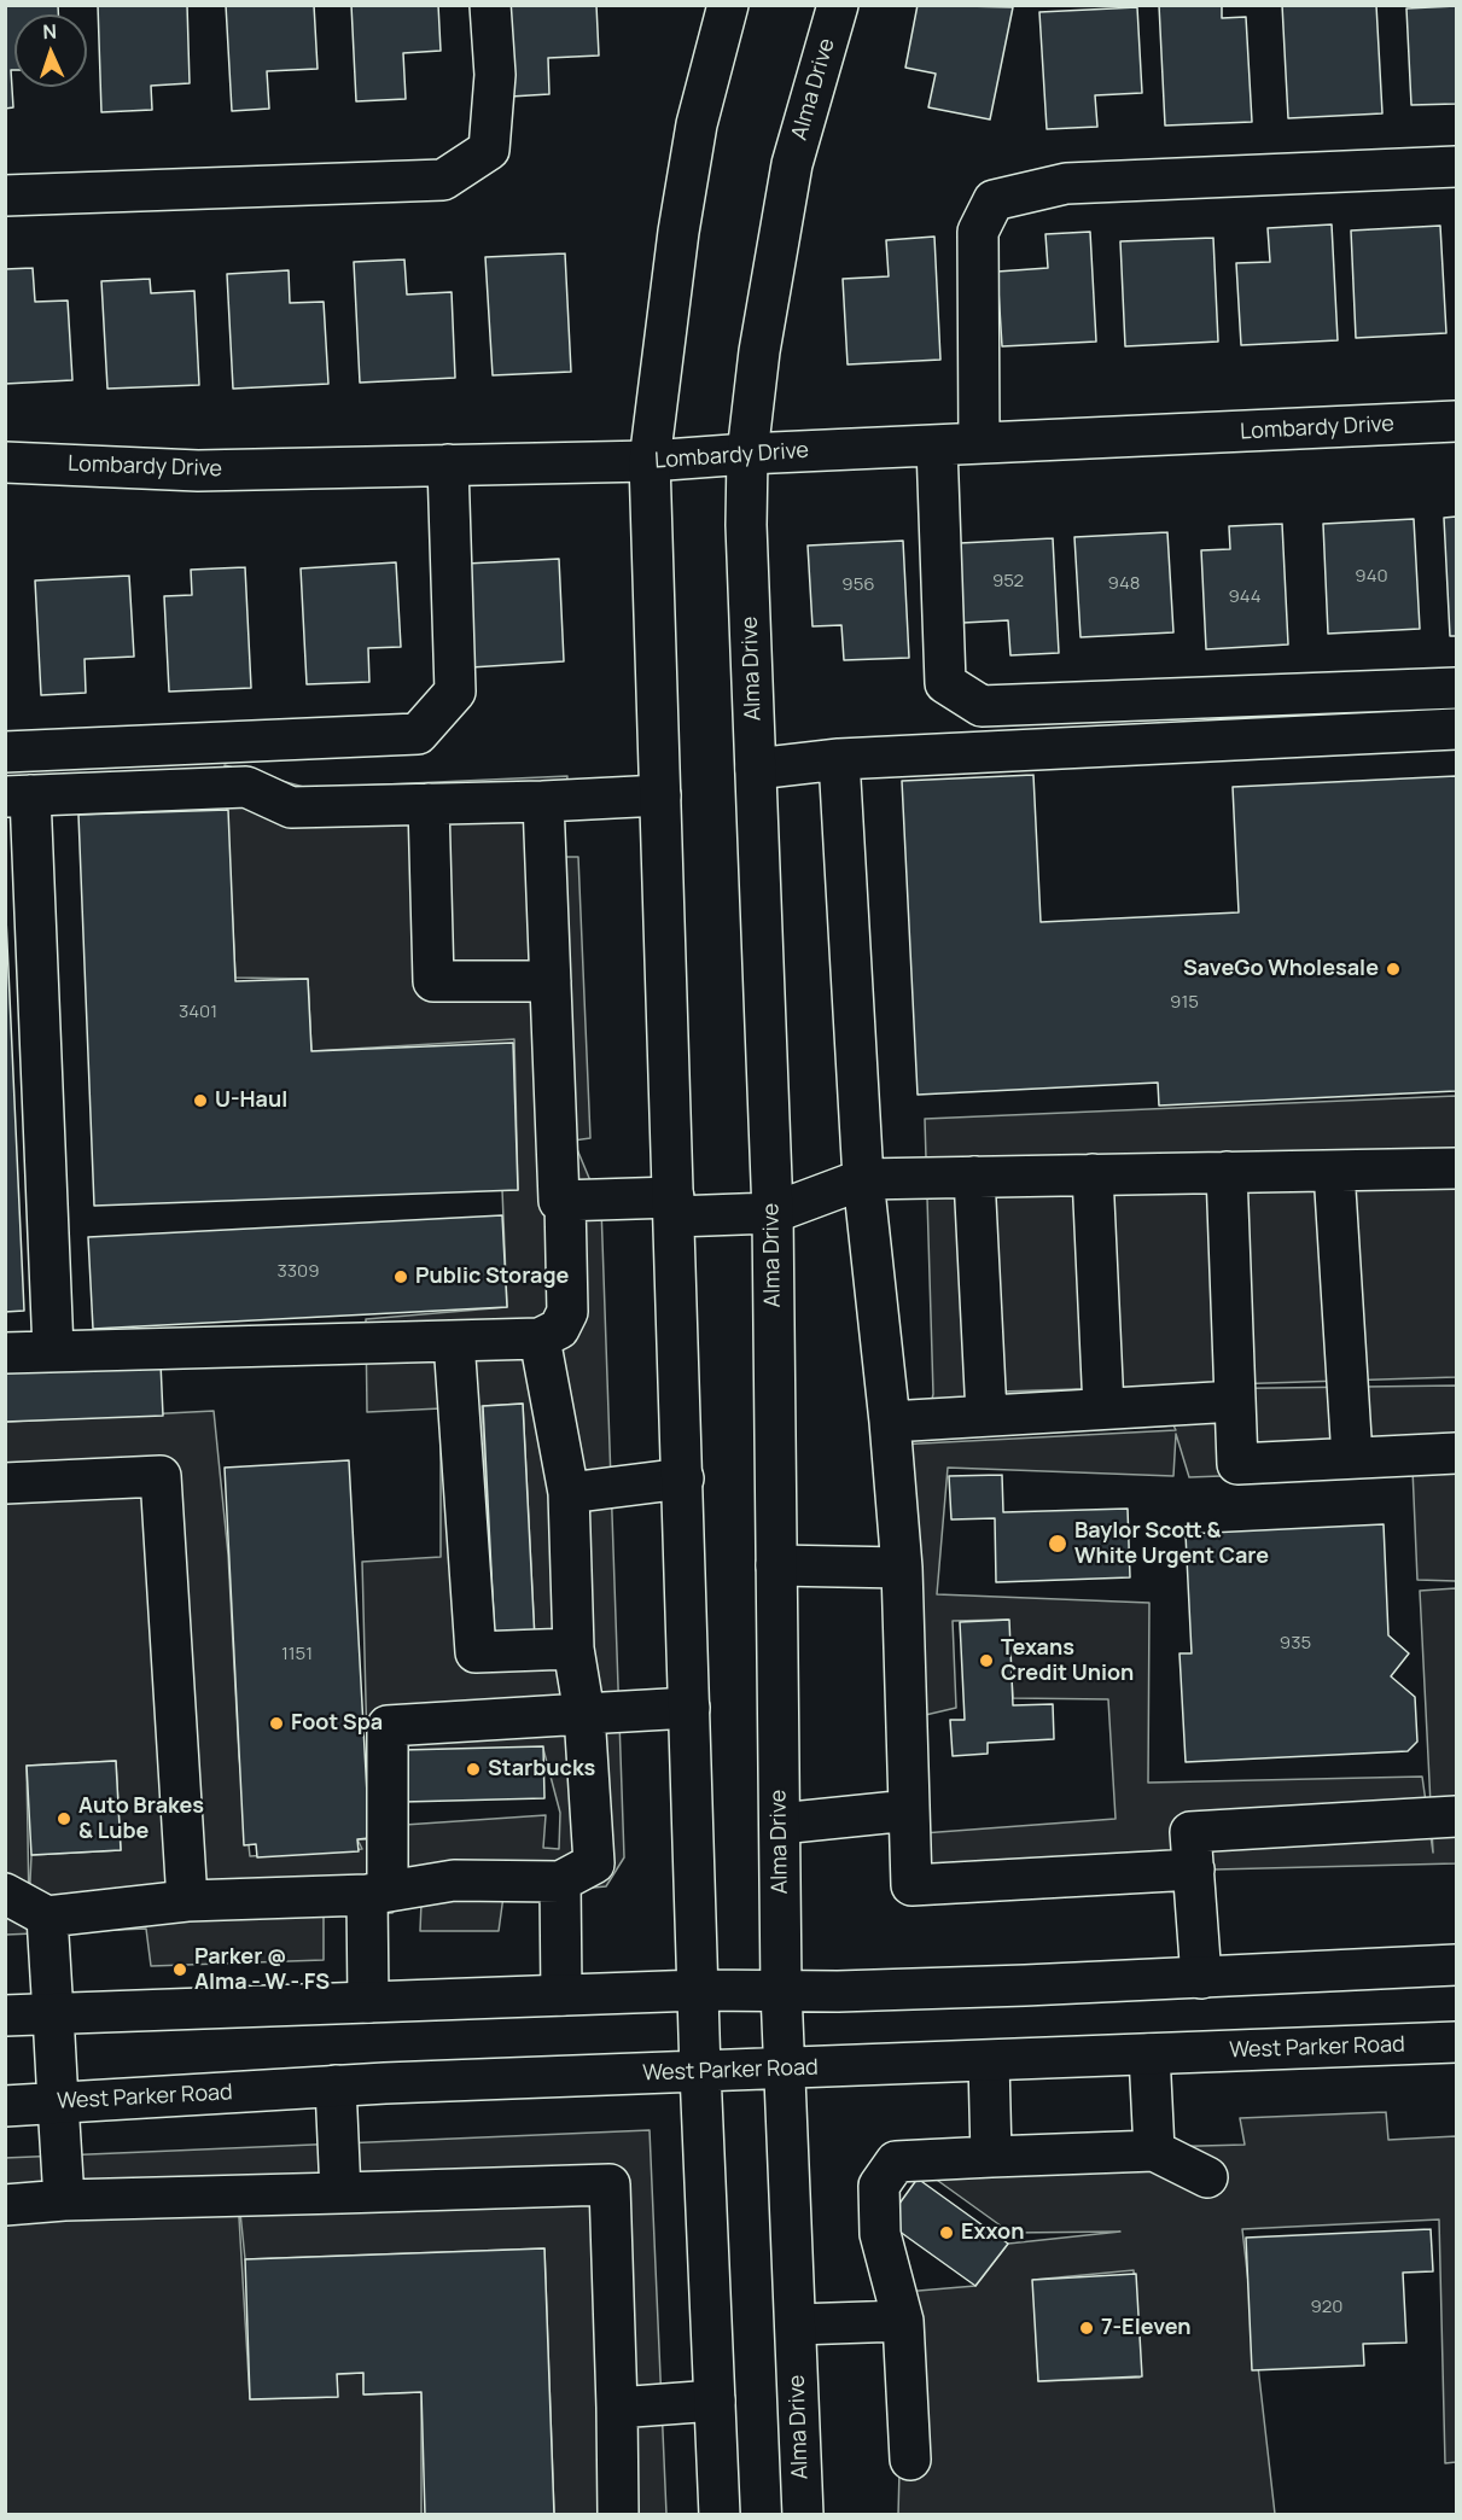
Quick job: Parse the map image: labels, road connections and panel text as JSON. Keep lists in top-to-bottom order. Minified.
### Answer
{"streets":{"main road":["Alma Drive","Lombardy Drive","West Parker Road"]},"crossings":[["Alma Drive","Lombardy Drive"],["Alma Drive","West Parker Road"]],"places":["SaveGo Wholesale","U-Haul","Public Storage","Baylor Scott & White Urgent Care","Texans Credit Union","Foot Spa","Starbucks","Auto Brakes & Lube","Parker @ Alma - W - FS","Exxon","7-Eleven"],"house_numbers":["940","952","948","956","944","915","3401","3309","935","1151","920"],"north":"top"}
